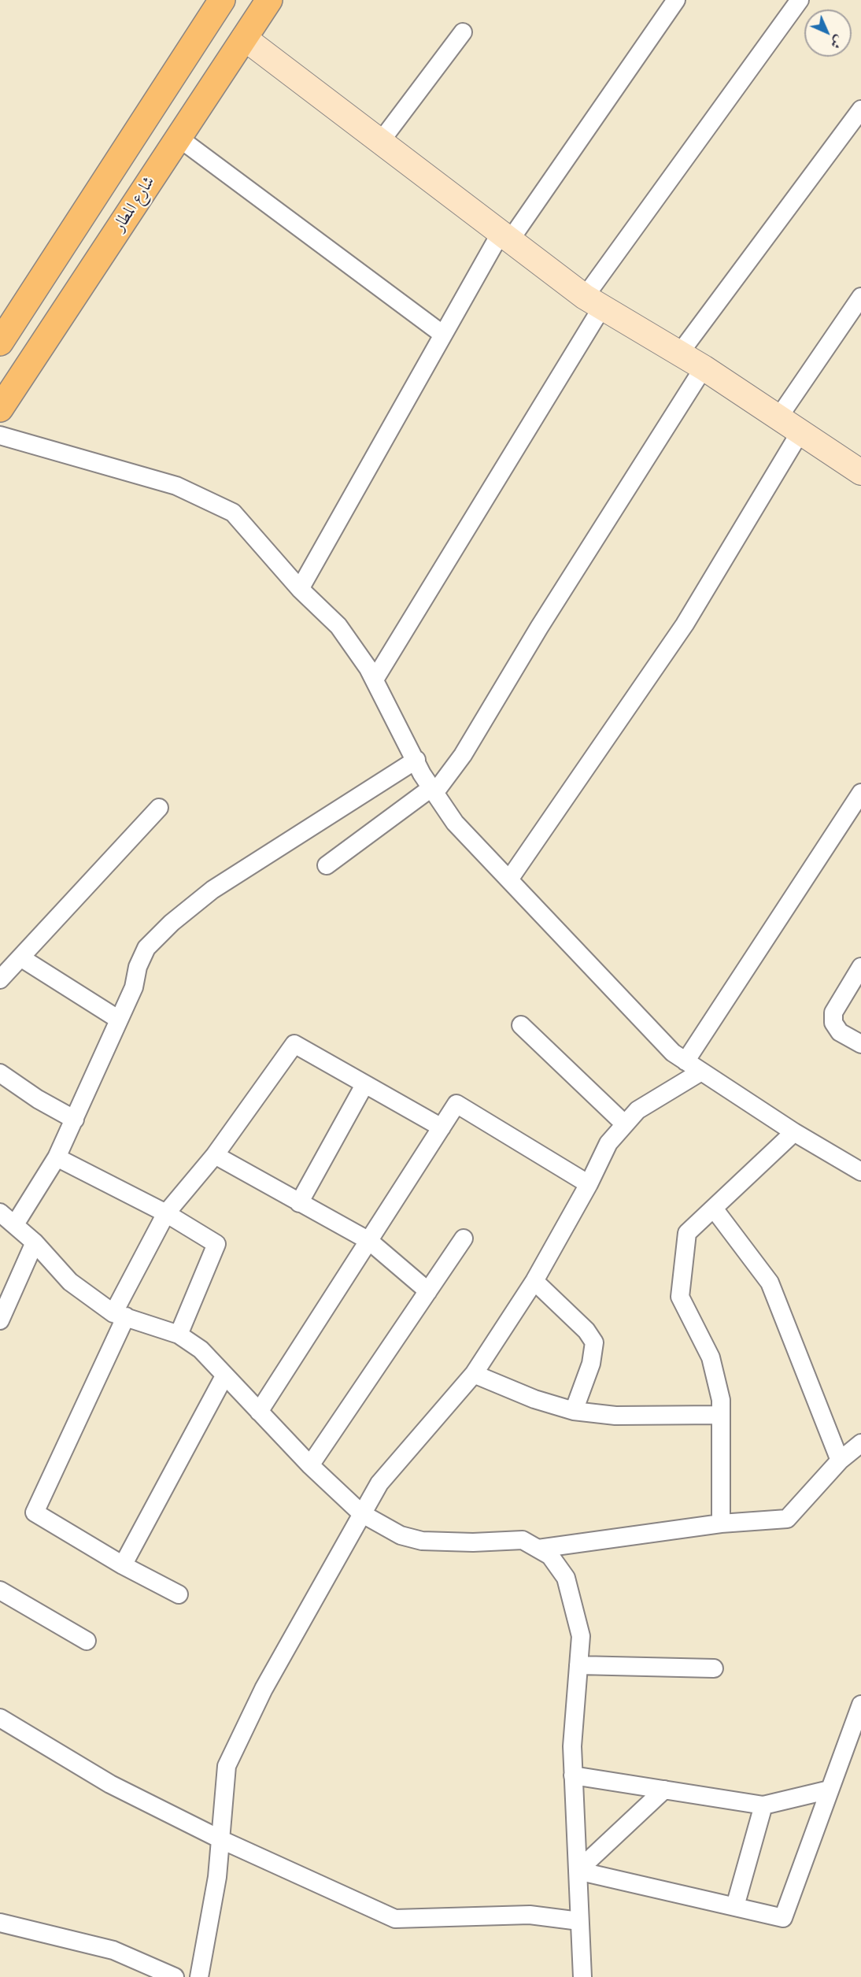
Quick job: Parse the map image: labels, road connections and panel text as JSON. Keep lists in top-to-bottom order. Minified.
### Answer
{"streets":{"main road":["شارع المطار"]},"north":"bottom right"}
